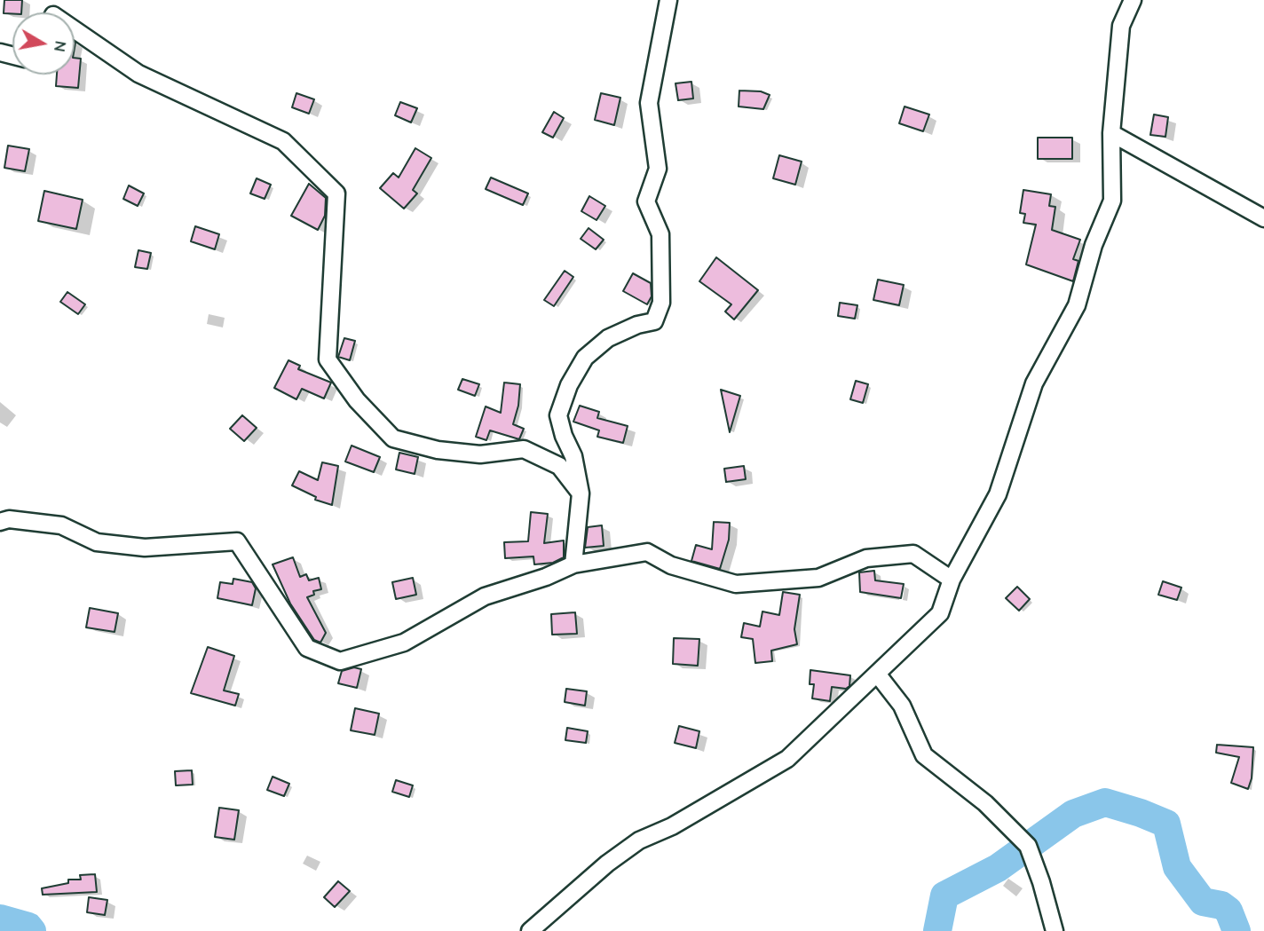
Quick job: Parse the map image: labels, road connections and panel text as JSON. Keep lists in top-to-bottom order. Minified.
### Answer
{"north":"right"}
